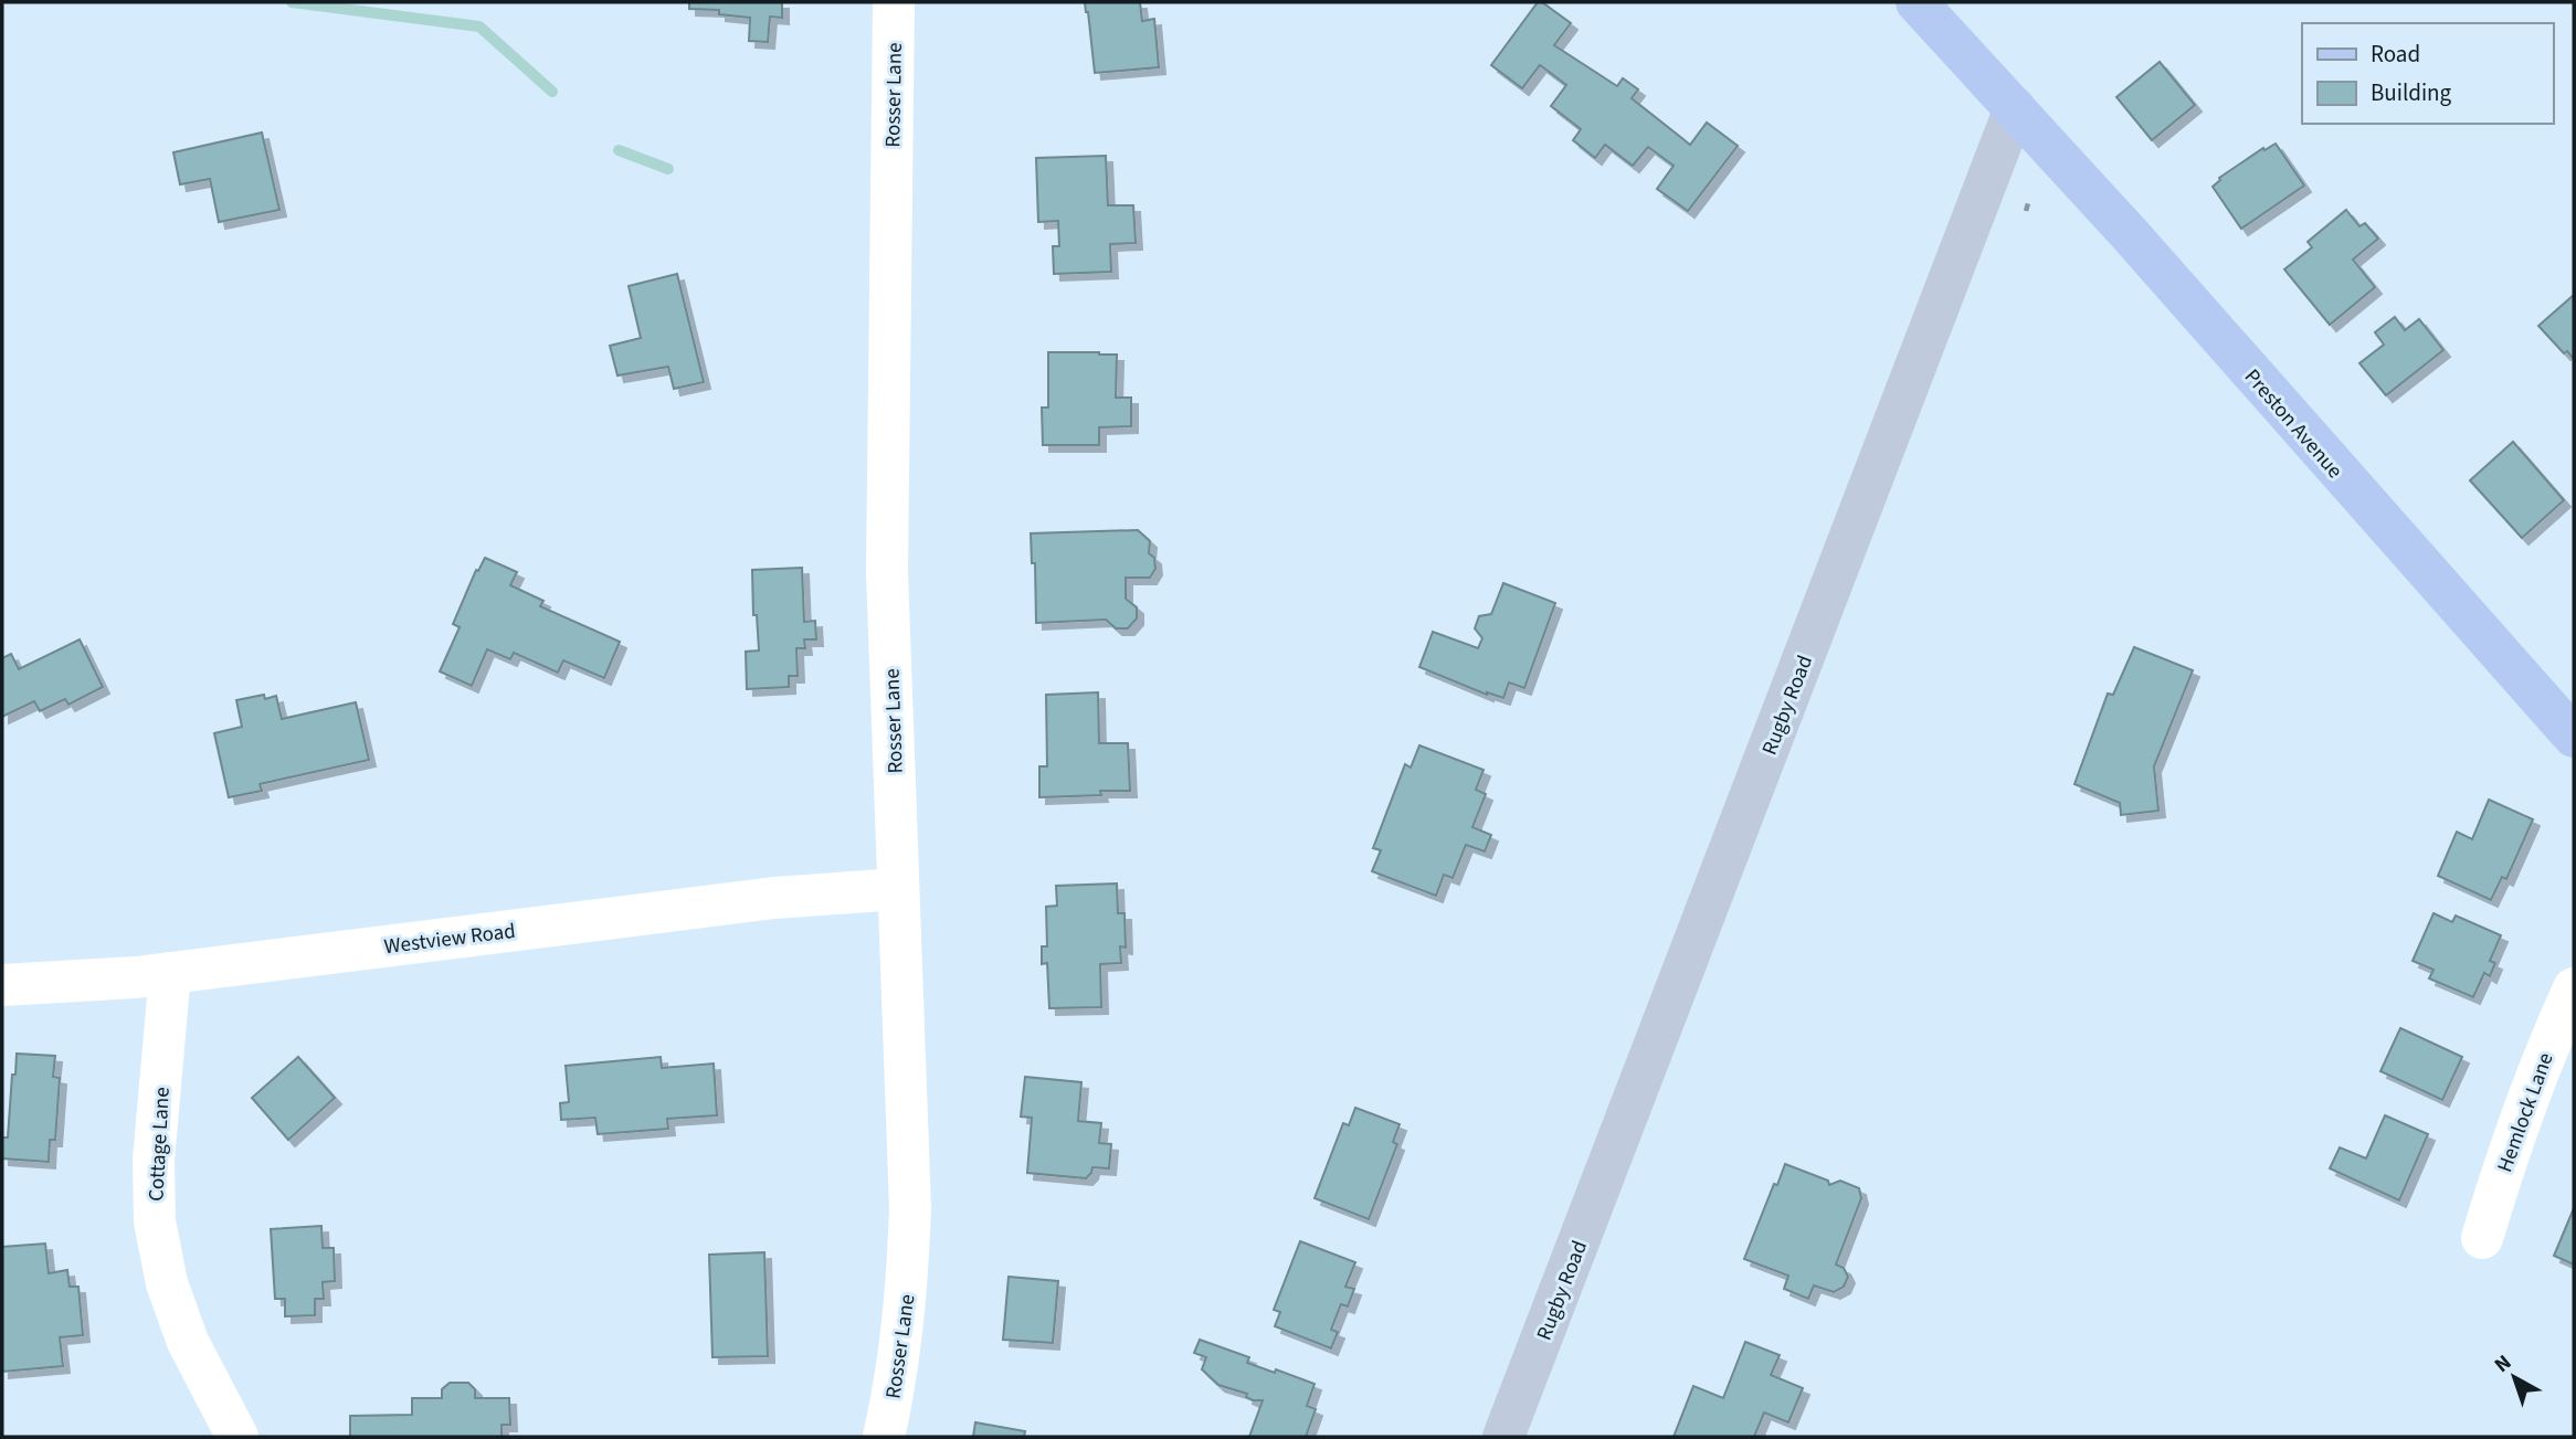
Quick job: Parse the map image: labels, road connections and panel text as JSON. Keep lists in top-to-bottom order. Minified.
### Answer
{"streets":{"main road":["Preston Avenue"],"street":["Rosser Lane","Rugby Road","Westview Road","Hemlock Lane","Cottage Lane"]},"crossings":[["Rosser Lane","Westview Road"],["Preston Avenue","Rugby Road"],["Westview Road","Cottage Lane"]],"legend":["Road","Building"],"north":"top left"}
